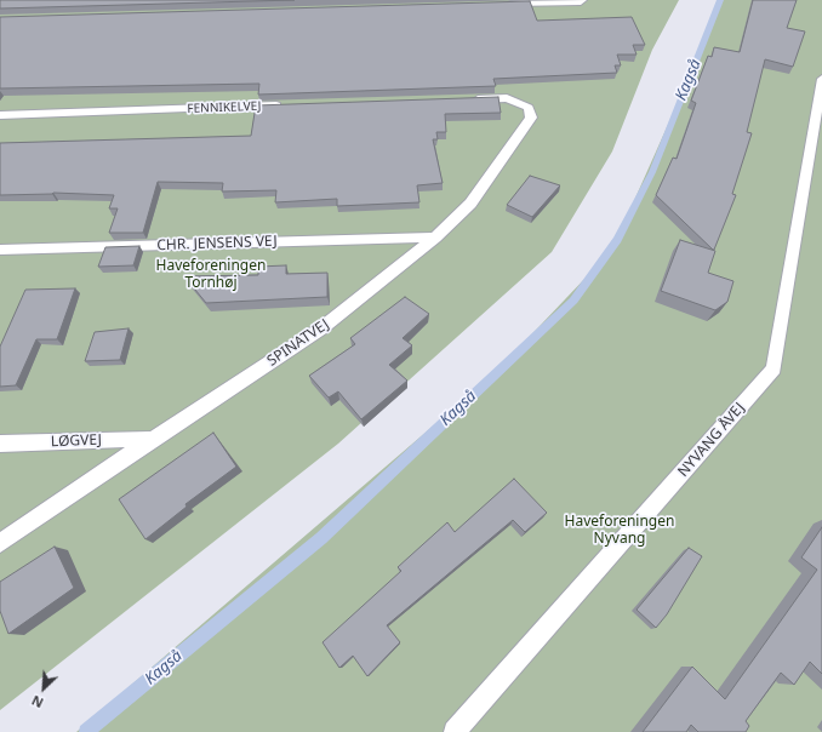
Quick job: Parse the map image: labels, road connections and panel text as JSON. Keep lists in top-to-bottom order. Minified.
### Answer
{"streets":{"lane":["FENNIKELVEJ","CHR. JENSENS VEJ","SPINATVEJ","NYVANG ÅVEJ","LØGVEJ"]},"crossings":[["CHR. JENSENS VEJ","SPINATVEJ"],["SPINATVEJ","LØGVEJ"]],"water":["Kagså"],"parks":["Haveforeningen Tornhøj","Haveforeningen Nyvang"],"north":"bottom left"}
